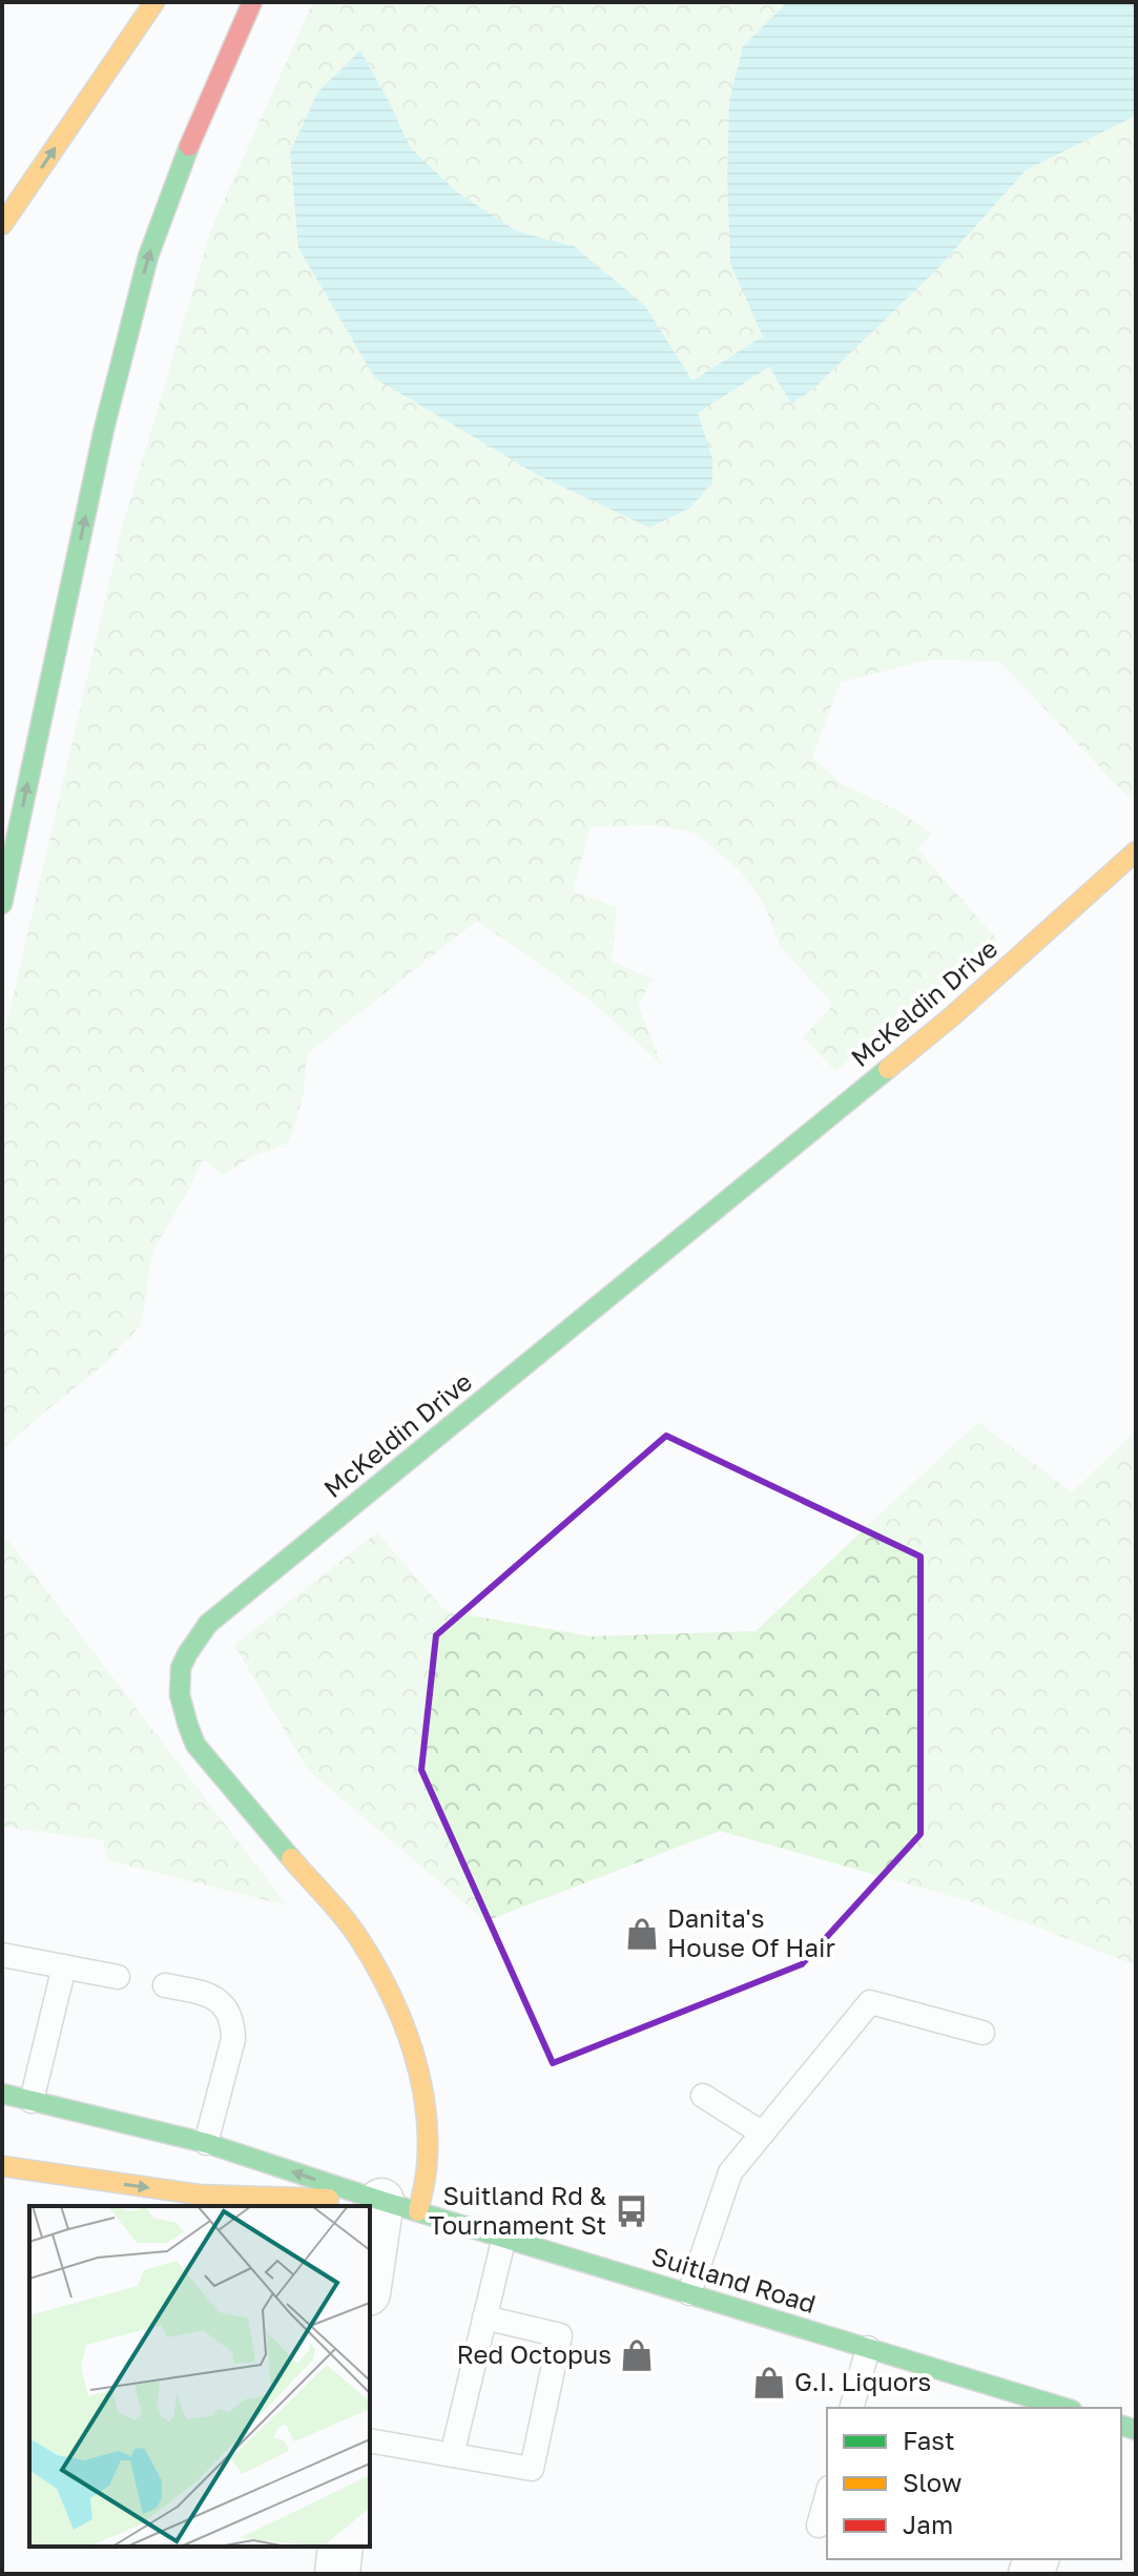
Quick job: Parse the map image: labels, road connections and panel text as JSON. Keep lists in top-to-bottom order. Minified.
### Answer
{"streets":{"main road":["McKeldin Drive","Suitland Road"]},"crossings":[["McKeldin Drive","Suitland Road"]],"places":{"shop":["Danita's House Of Hair","Red Octopus","G.I. Liquors"],"bus stop":["Suitland Rd & Tournament St"]},"legend":["Fast","Slow","Jam"]}
